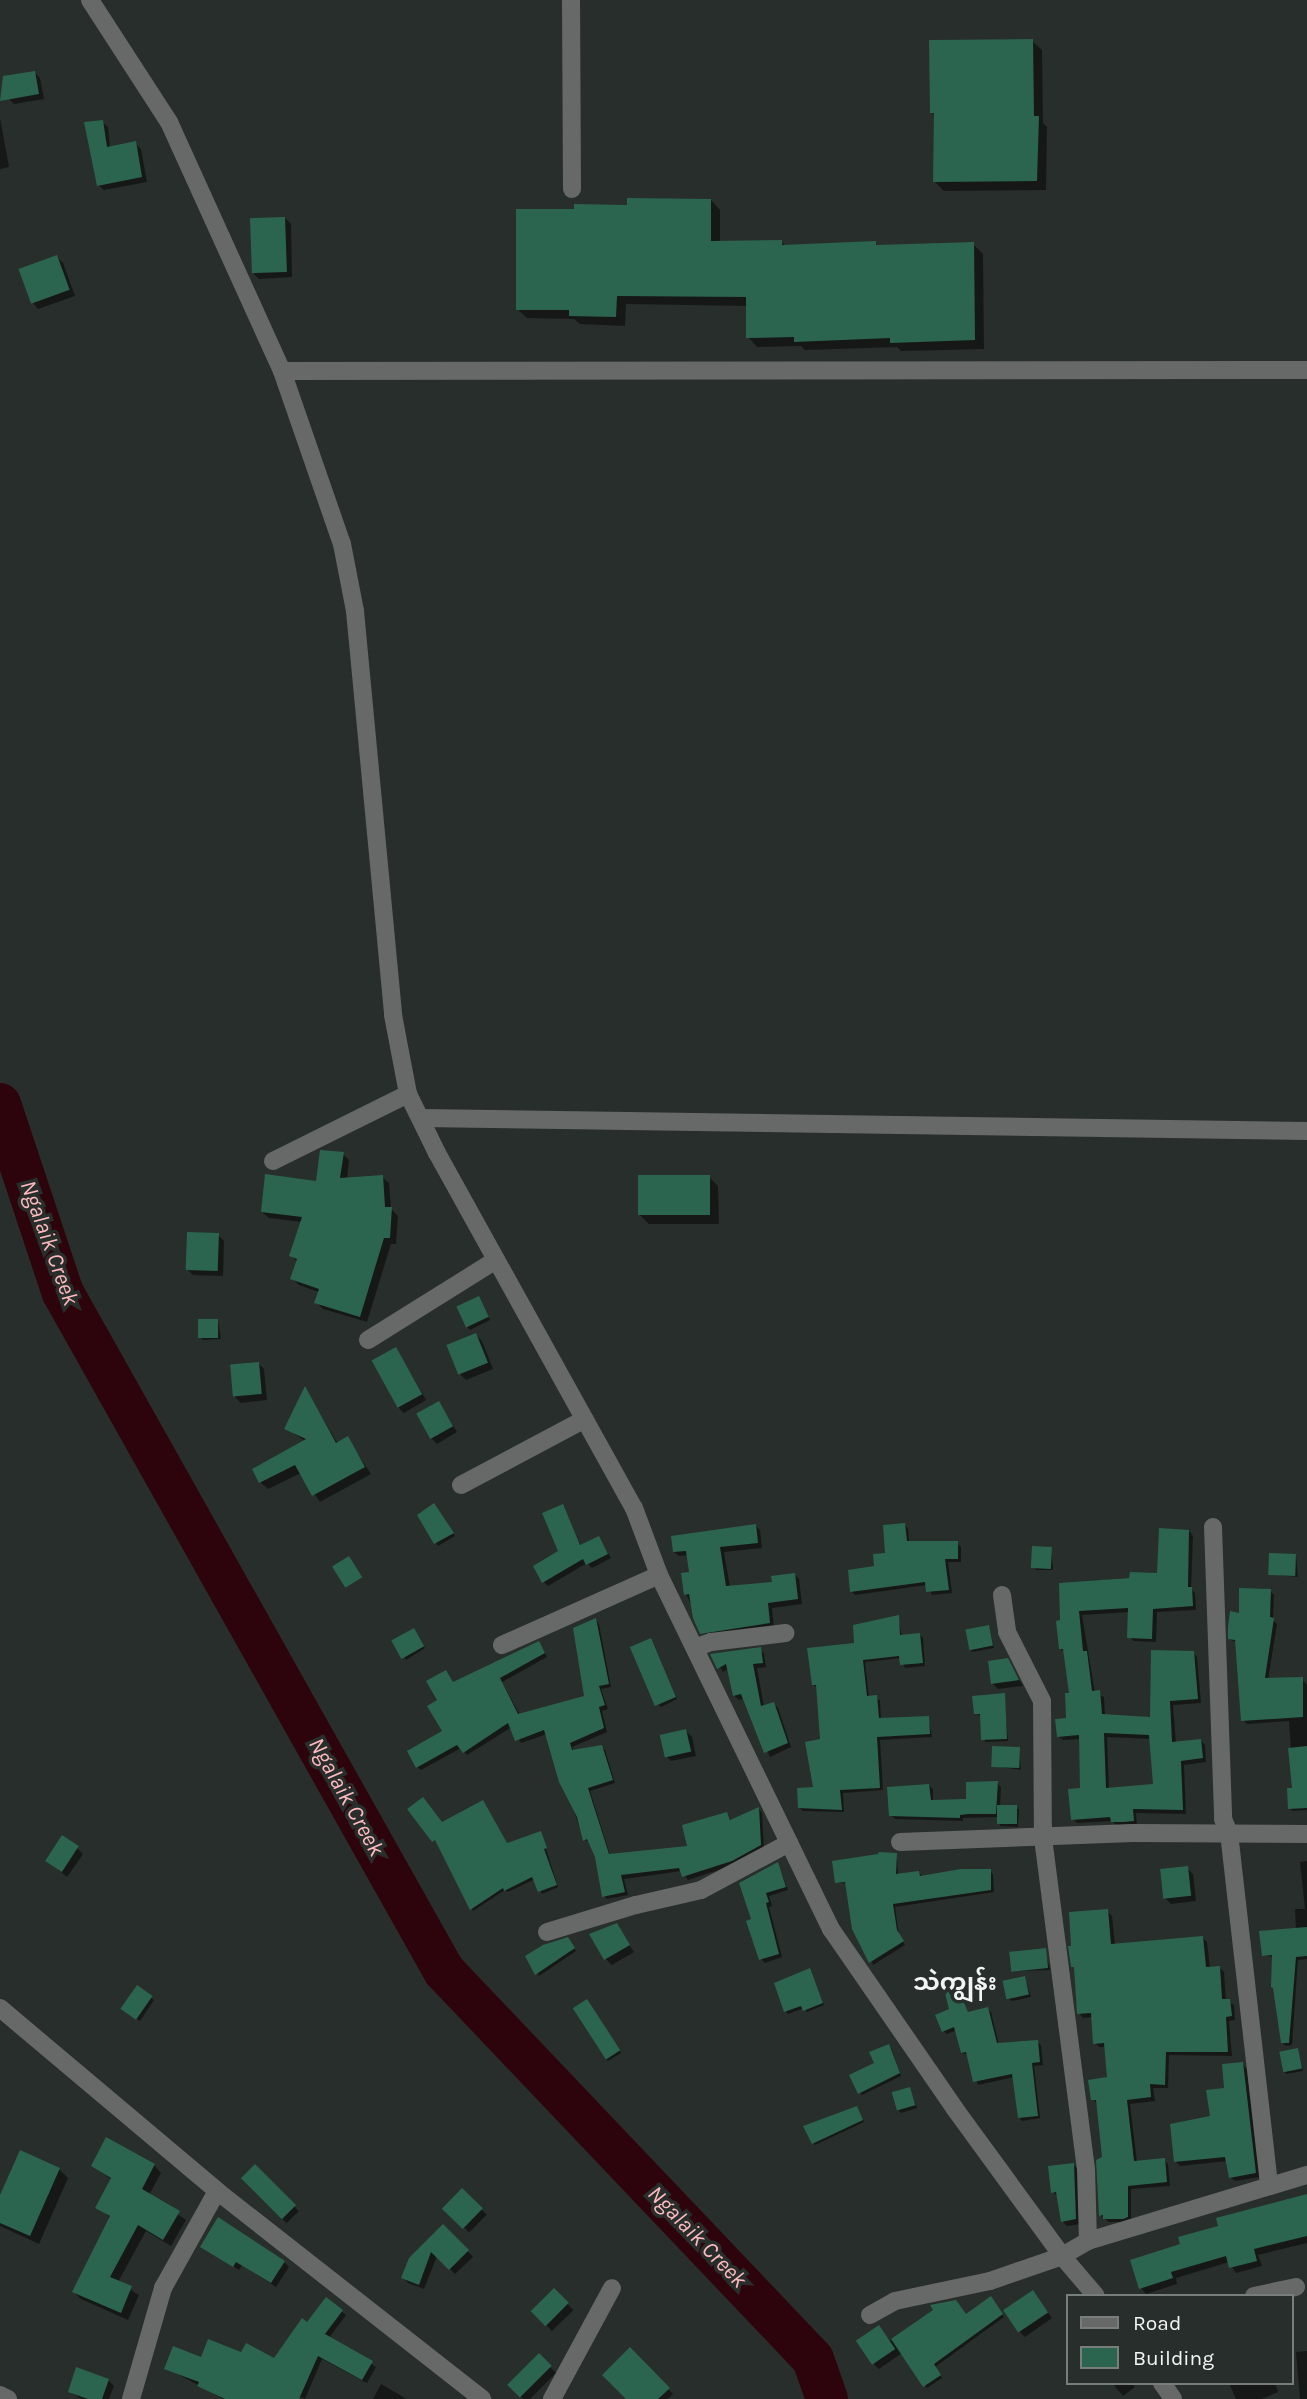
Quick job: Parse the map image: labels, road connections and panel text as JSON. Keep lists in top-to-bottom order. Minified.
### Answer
{"districts":["သဲကျွန်း"],"water":["Ngalaik Creek"],"legend":["Road","Building"]}
